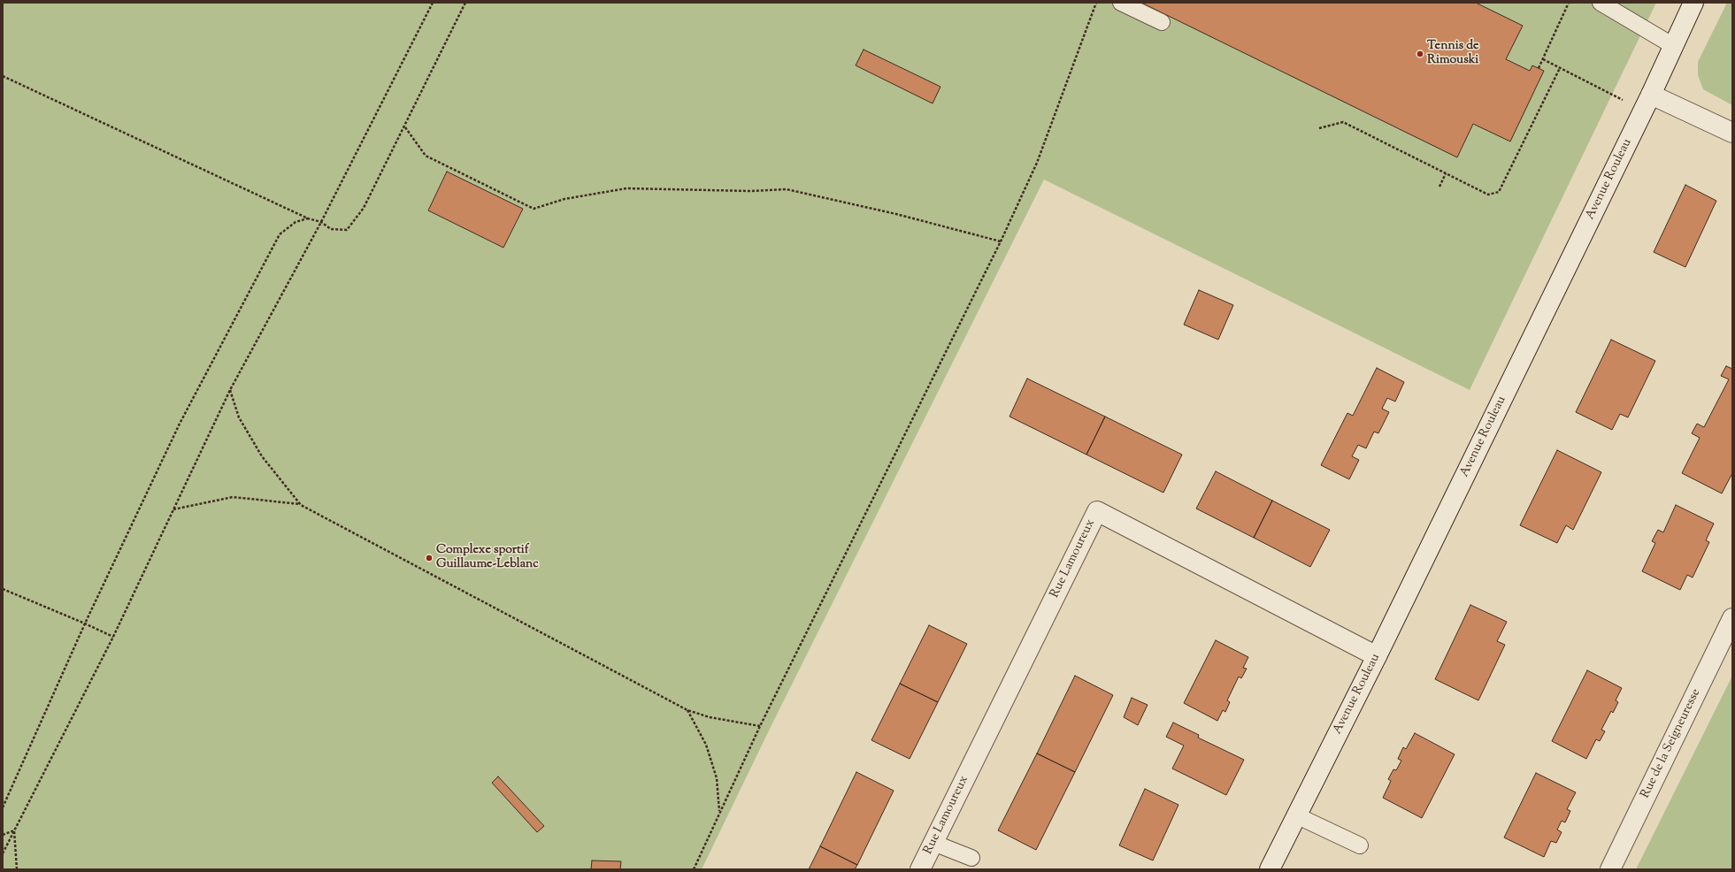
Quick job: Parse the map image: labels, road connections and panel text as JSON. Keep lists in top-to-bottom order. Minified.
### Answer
{"streets":{"street":["Avenue Rouleau","Rue Lamoureux","Rue de la Seigneuresse"]},"crossings":[["Avenue Rouleau","Rue Lamoureux"]],"places":["Tennis de Rimouski","Complexe sportif Guillaume-Leblanc"]}
